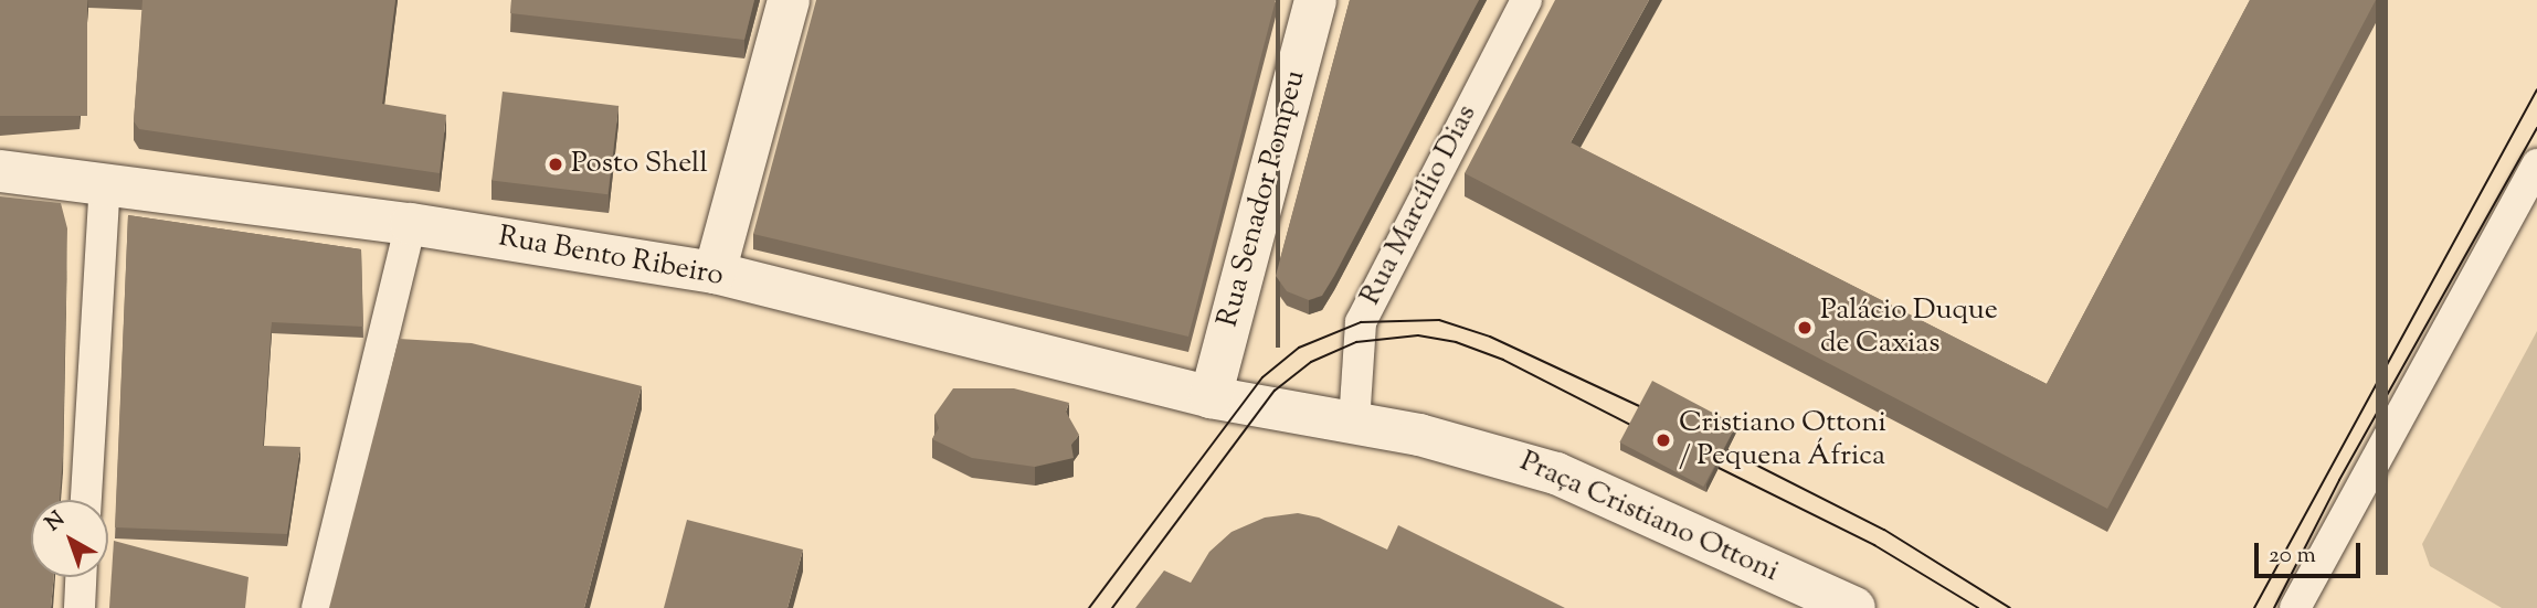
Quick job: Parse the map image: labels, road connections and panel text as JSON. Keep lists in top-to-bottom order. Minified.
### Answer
{"streets":{"street":["Rua Senador Pompeu","Rua Marcílio Dias","Rua Bento Ribeiro","Praça Cristiano Ottoni"]},"crossings":[["Rua Senador Pompeu","Rua Bento Ribeiro"],["Rua Senador Pompeu","Praça Cristiano Ottoni"],["Rua Marcílio Dias","Praça Cristiano Ottoni"],["Rua Bento Ribeiro","Praça Cristiano Ottoni"]],"places":["Posto Shell","Palácio Duque de Caxias","Cristiano Ottoni / Pequena África"],"scale_bar":"20 m","north":"top left"}
